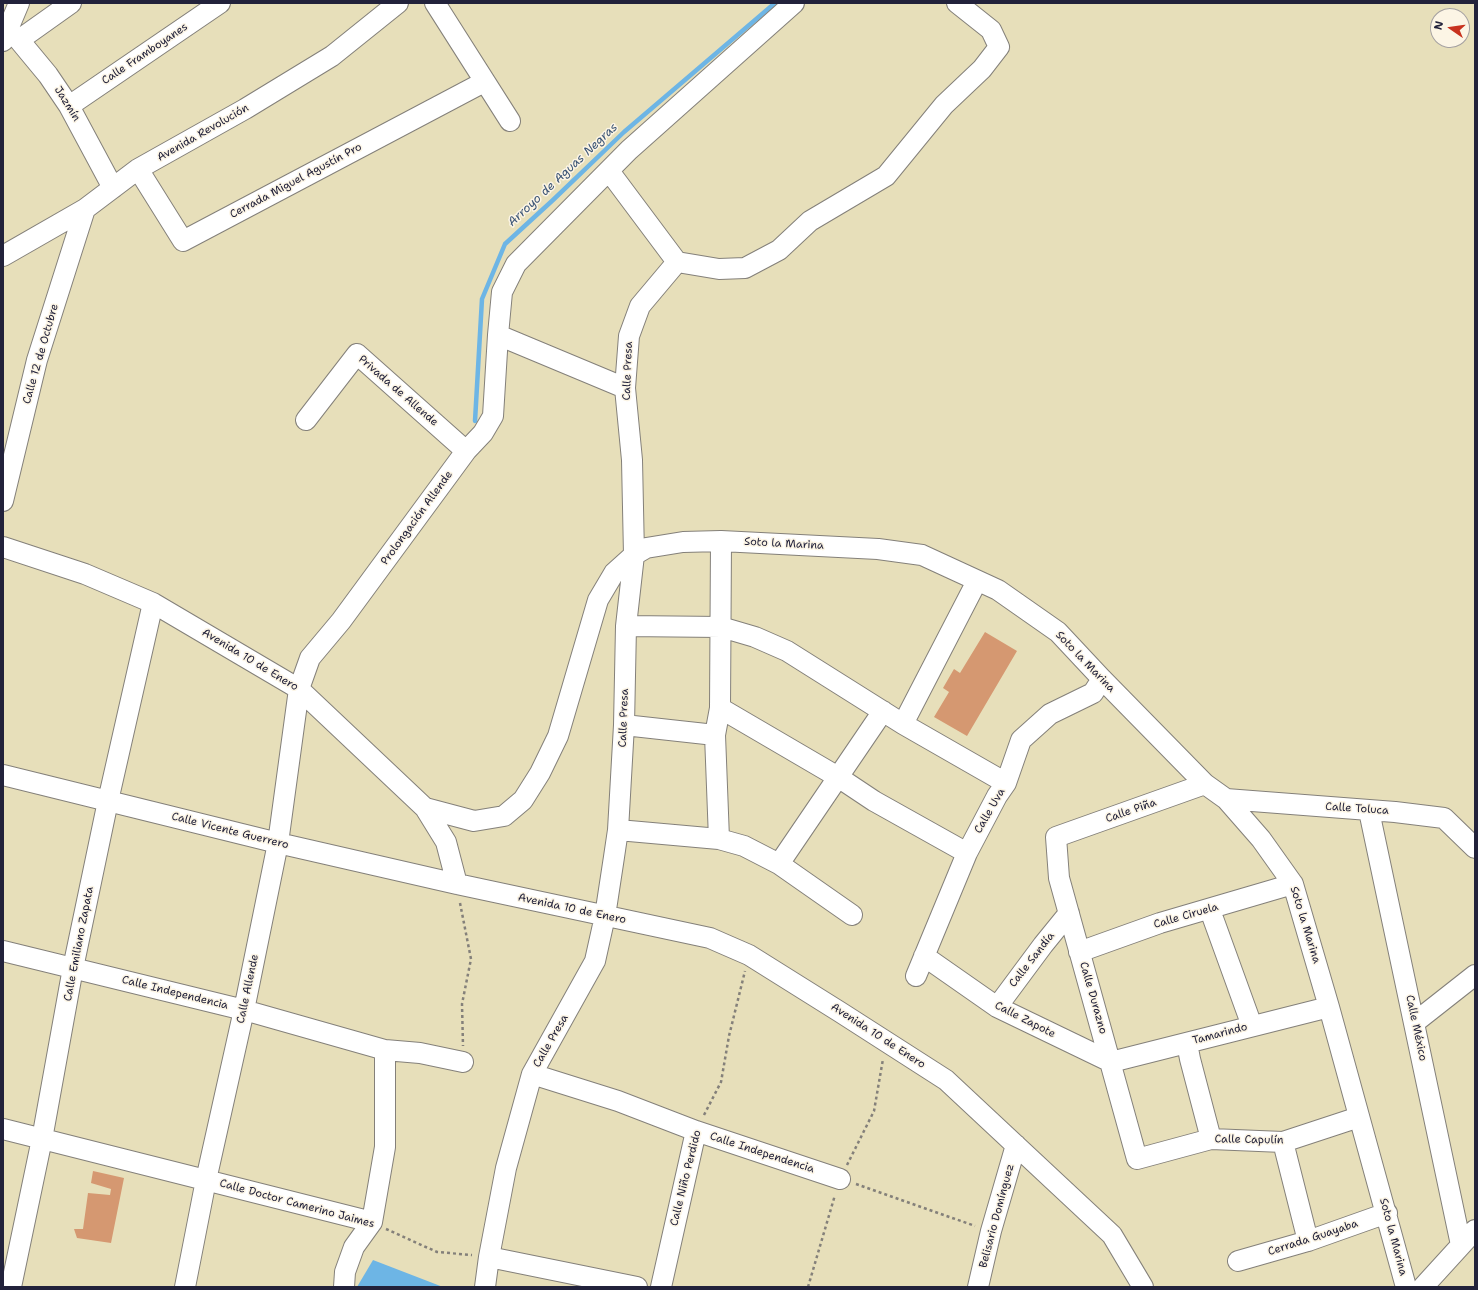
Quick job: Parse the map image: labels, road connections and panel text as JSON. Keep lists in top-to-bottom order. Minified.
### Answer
{"streets":{"street":["Calle Framboyanes","Jazmín","Avenida Revolución","Cerrada Miguel Agustín Pro","Calle 12 de Octubre","Calle Presa","Privada de Allende","Prolongación Allende","Soto la Marina","Avenida 10 de Enero","Calle Toluca","Calle Uva","Calle Piña","Calle Vicente Guerrero","Calle Ciruela","Calle Emiliano Zapata","Calle Sandía","Calle Allende","Calle Independencia","Calle Durazno","Calle Zapote","Calle México","Tamarindo","Calle Capulín","Calle Niño Perdido","Calle Doctor Camerino Jaimes","Belisario Domínguez","Cerrada Guayaba"]},"crossings":[["Calle Framboyanes","Jazmín"],["Jazmín","Avenida Revolución"],["Avenida Revolución","Cerrada Miguel Agustín Pro"],["Avenida Revolución","Calle 12 de Octubre"],["Calle Presa","Soto la Marina"],["Calle Presa","Avenida 10 de Enero"],["Calle Presa","Calle Independencia"],["Calle Presa","Calle Doctor Camerino Jaimes"],["Privada de Allende","Prolongación Allende"],["Prolongación Allende","Avenida 10 de Enero"],["Prolongación Allende","Calle Allende"],["Soto la Marina","Avenida 10 de Enero"],["Soto la Marina","Calle Toluca"],["Soto la Marina","Calle Uva"],["Soto la Marina","Calle Piña"],["Soto la Marina","Calle Ciruela"],["Soto la Marina","Tamarindo"],["Soto la Marina","Calle Capulín"],["Soto la Marina","Cerrada Guayaba"],["Avenida 10 de Enero","Calle Vicente Guerrero"],["Avenida 10 de Enero","Calle Emiliano Zapata"],["Avenida 10 de Enero","Calle Allende"],["Avenida 10 de Enero","Calle Niño Perdido"],["Avenida 10 de Enero","Belisario Domínguez"],["Calle Toluca","Calle México"],["Calle Uva","Calle Zapote"],["Calle Piña","Calle Durazno"],["Calle Vicente Guerrero","Calle Emiliano Zapata"],["Calle Vicente Guerrero","Calle Allende"],["Calle Ciruela","Calle Durazno"],["Calle Emiliano Zapata","Calle Independencia"],["Calle Emiliano Zapata","Calle Doctor Camerino Jaimes"],["Calle Sandía","Calle Durazno"],["Calle Sandía","Calle Zapote"],["Calle Allende","Calle Independencia"],["Calle Allende","Calle Doctor Camerino Jaimes"],["Calle Independencia","Calle Niño Perdido"],["Calle Durazno","Calle Zapote"],["Calle Durazno","Tamarindo"],["Calle Durazno","Calle Capulín"],["Calle Zapote","Tamarindo"]],"water":["Arroyo de Aguas Negras"],"north":"left"}
